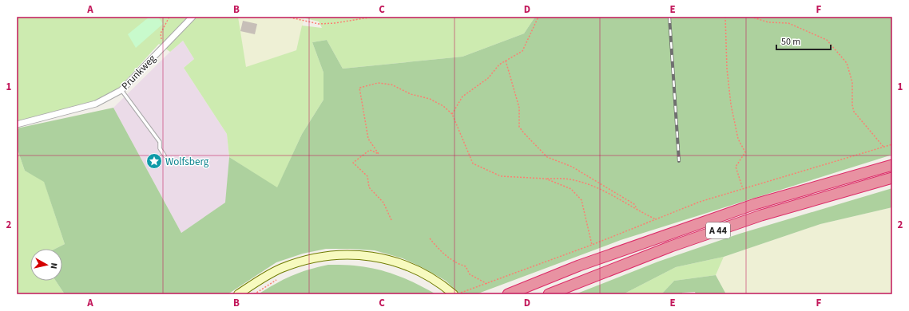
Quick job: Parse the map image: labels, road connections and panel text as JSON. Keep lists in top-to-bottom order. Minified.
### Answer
{"streets":{"highway":["A 44"],"street":["Prunkweg"]},"places":{"place":["Wolfsberg"]},"scale_bar":"50 m","north":"right","grid":{"columns":["A","B","C","D","E","F"],"rows":["1","2"]}}
